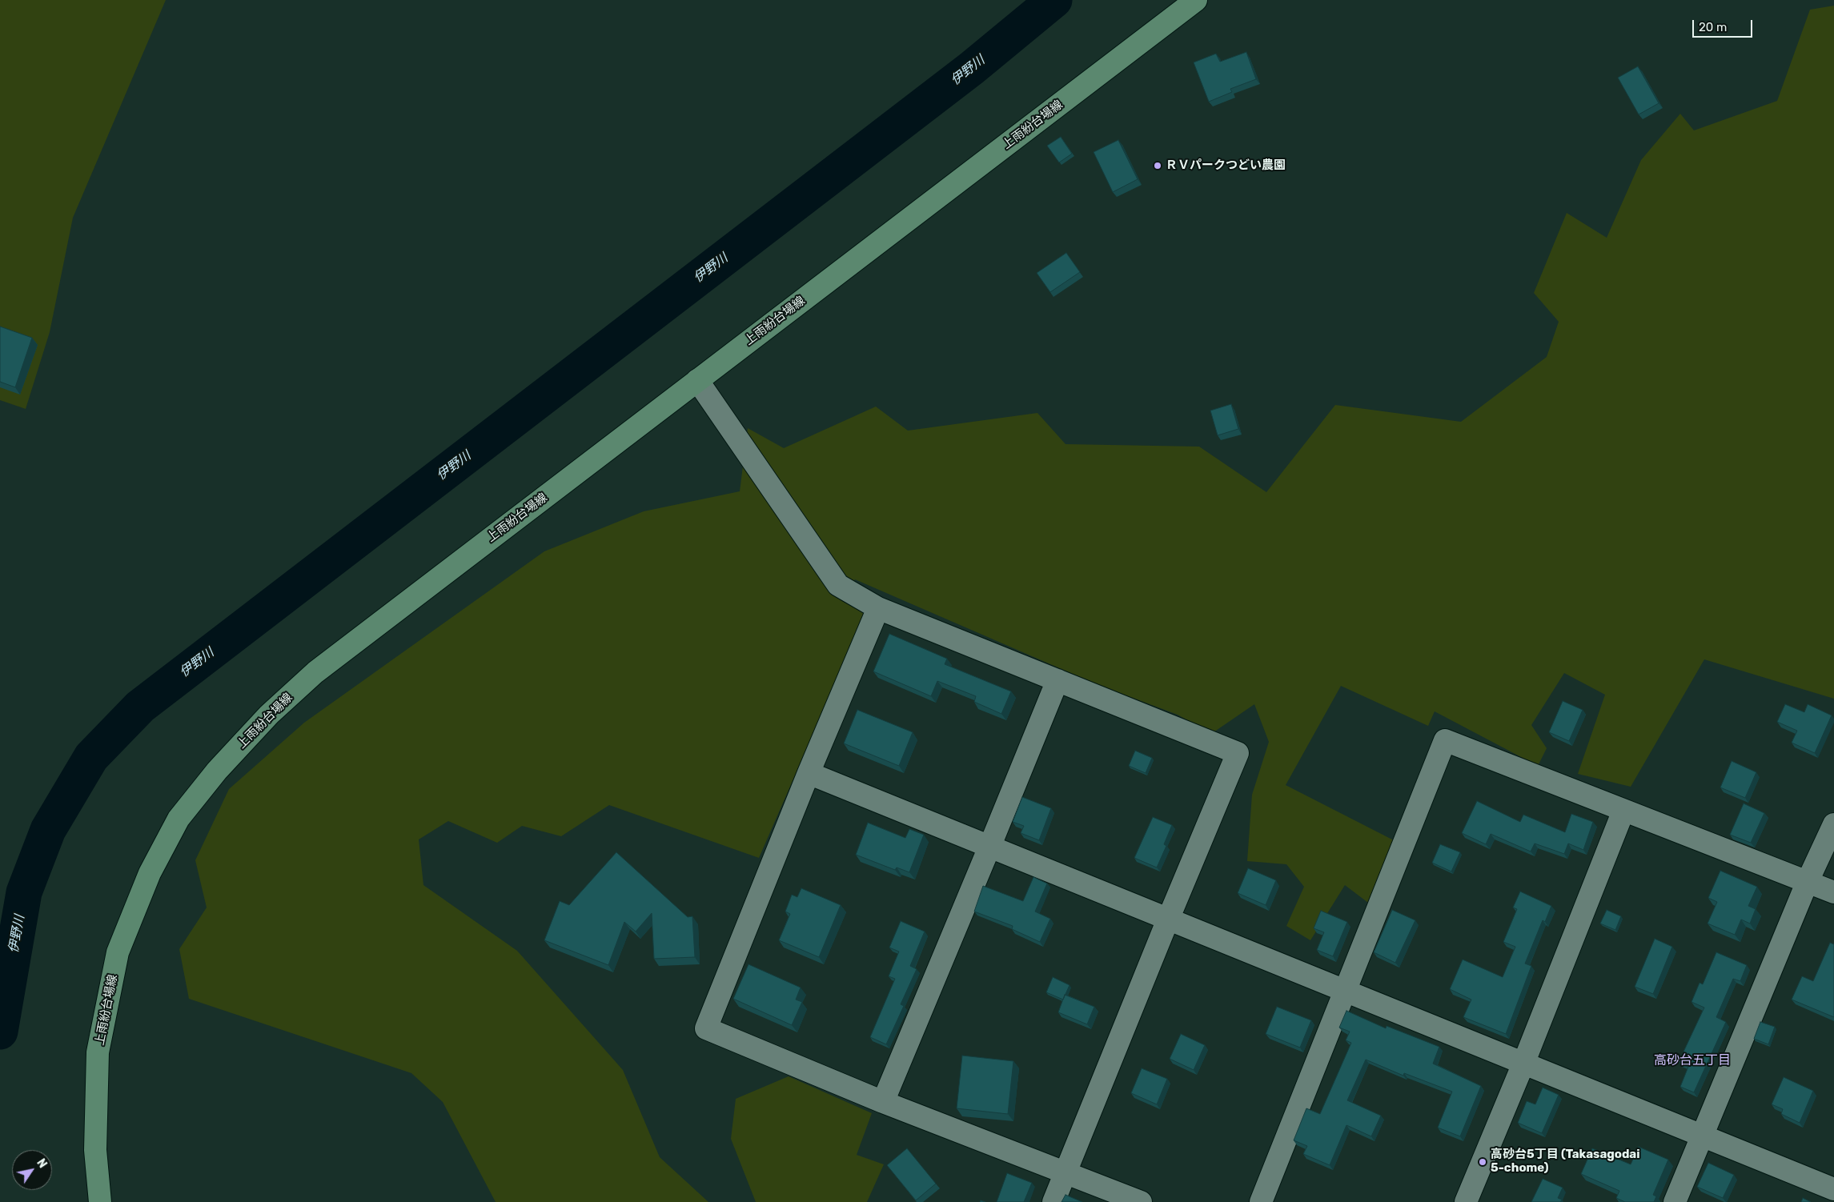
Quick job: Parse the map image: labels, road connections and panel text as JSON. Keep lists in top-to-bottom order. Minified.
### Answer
{"streets":{"main road":["上雨紛台場線"]},"districts":["高砂台五丁目"],"water":["伊野川"],"places":["ＲＶパークつどい農園","高砂台5丁目 (Takasagodai 5-chome)"],"scale_bar":"20 m","north":"top right"}
